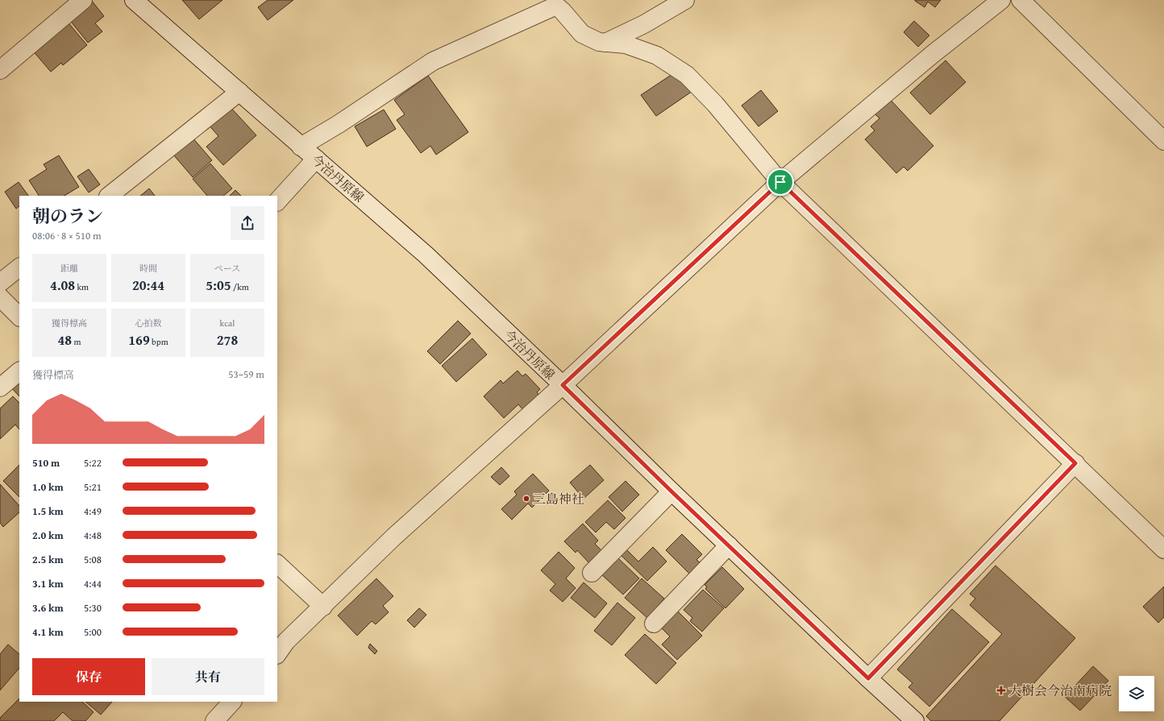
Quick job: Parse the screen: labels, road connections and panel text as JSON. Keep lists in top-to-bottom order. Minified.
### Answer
{"streets":{"street":["今治丹原線"]},"places":{"other":["三島神社"],"health":["大樹会今治南病院"]},"page":{"heading":["朝のラン","08:06 · 8 × 510 m"],"stats":[["距離","4.08 km"],["時間","20:44"],["ペース","5:05 /km"],["獲得標高","48 m"],["心拍数","169 bpm"],["kcal","278"]],"chart":["獲得標高","53–59 m"],"list":[{"name":"510 m","note":"5:22"},{"name":"1.0 km","note":"5:21"},{"name":"1.5 km","note":"4:49"},{"name":"2.0 km","note":"4:48"},{"name":"2.5 km","note":"5:08"},{"name":"3.1 km","note":"4:44"},{"name":"3.6 km","note":"5:30"},{"name":"4.1 km","note":"5:00"}],"buttons":["保存","共有"]}}
